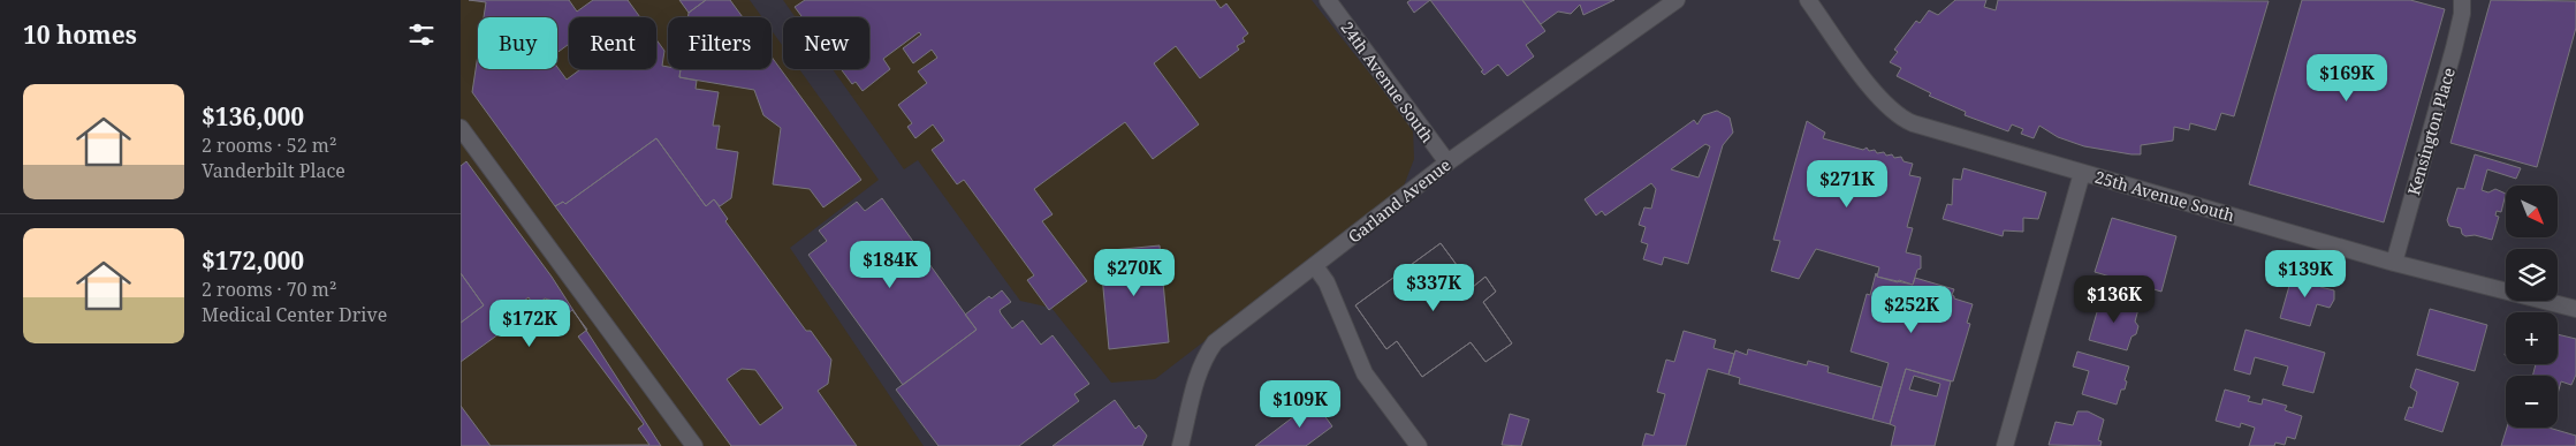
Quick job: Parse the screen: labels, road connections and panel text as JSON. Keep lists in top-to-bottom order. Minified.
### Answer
{"streets":{"street":["24th Avenue South","Kensington Place","25th Avenue South","Garland Avenue"]},"crossings":[["24th Avenue South","Garland Avenue"],["Kensington Place","25th Avenue South"]],"north":"bottom right","page":{"heading":"10 homes","chip":["Buy","Rent","Filters","New"],"price":["$169K","$271K","$184K","$270K","$139K","$337K","$136K","$252K","$172K","$109K"],"list":[{"name":"$136,000","note":"2 rooms · 52 m² · Vanderbilt Place"},{"name":"$172,000","note":"2 rooms · 70 m² · Medical Center Drive"}],"map_buttons":["+","−"]}}
